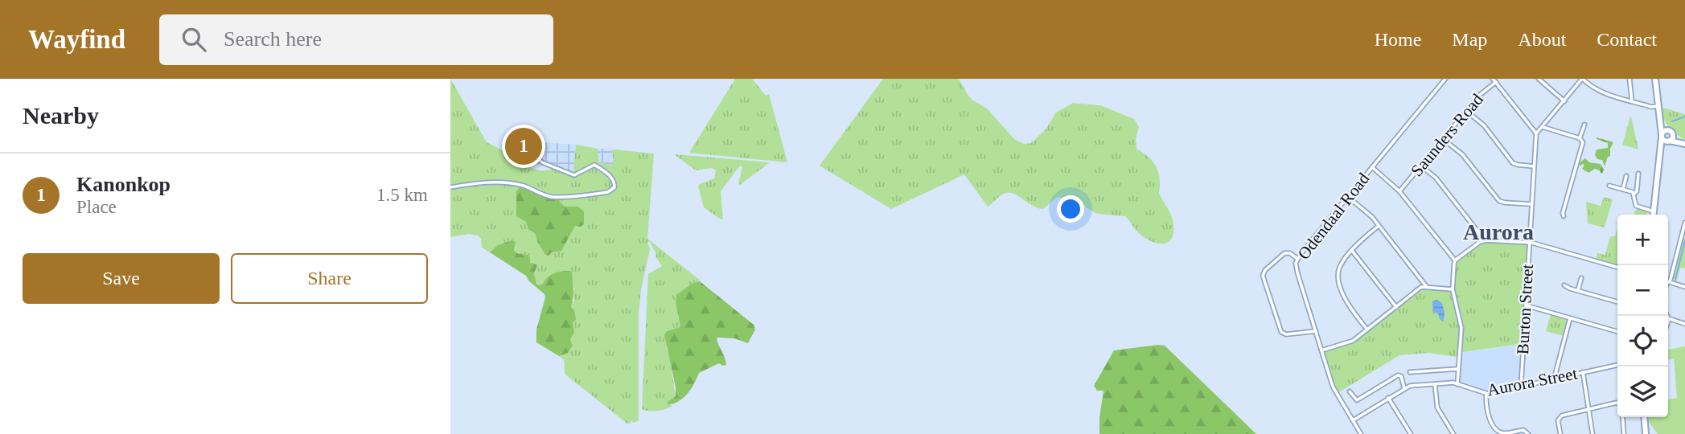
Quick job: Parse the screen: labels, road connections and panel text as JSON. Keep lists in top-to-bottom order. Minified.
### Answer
{"streets":{"street":["Saunders Road","Odendaal Road","Burton Street","Aurora Street"]},"crossings":[["Odendaal Road","Aurora Street"],["Burton Street","Aurora Street"]],"districts":["Aurora"],"page":{"header":"Wayfind","search":"Search here","nav":["Home","Map","About","Contact"],"heading":"Nearby","pins":"1","list":[{"mark":"1","name":"Kanonkop","note":"Place","value":"1.5 km"}],"map_buttons":["+","−"],"buttons":["Save","Share"]}}
